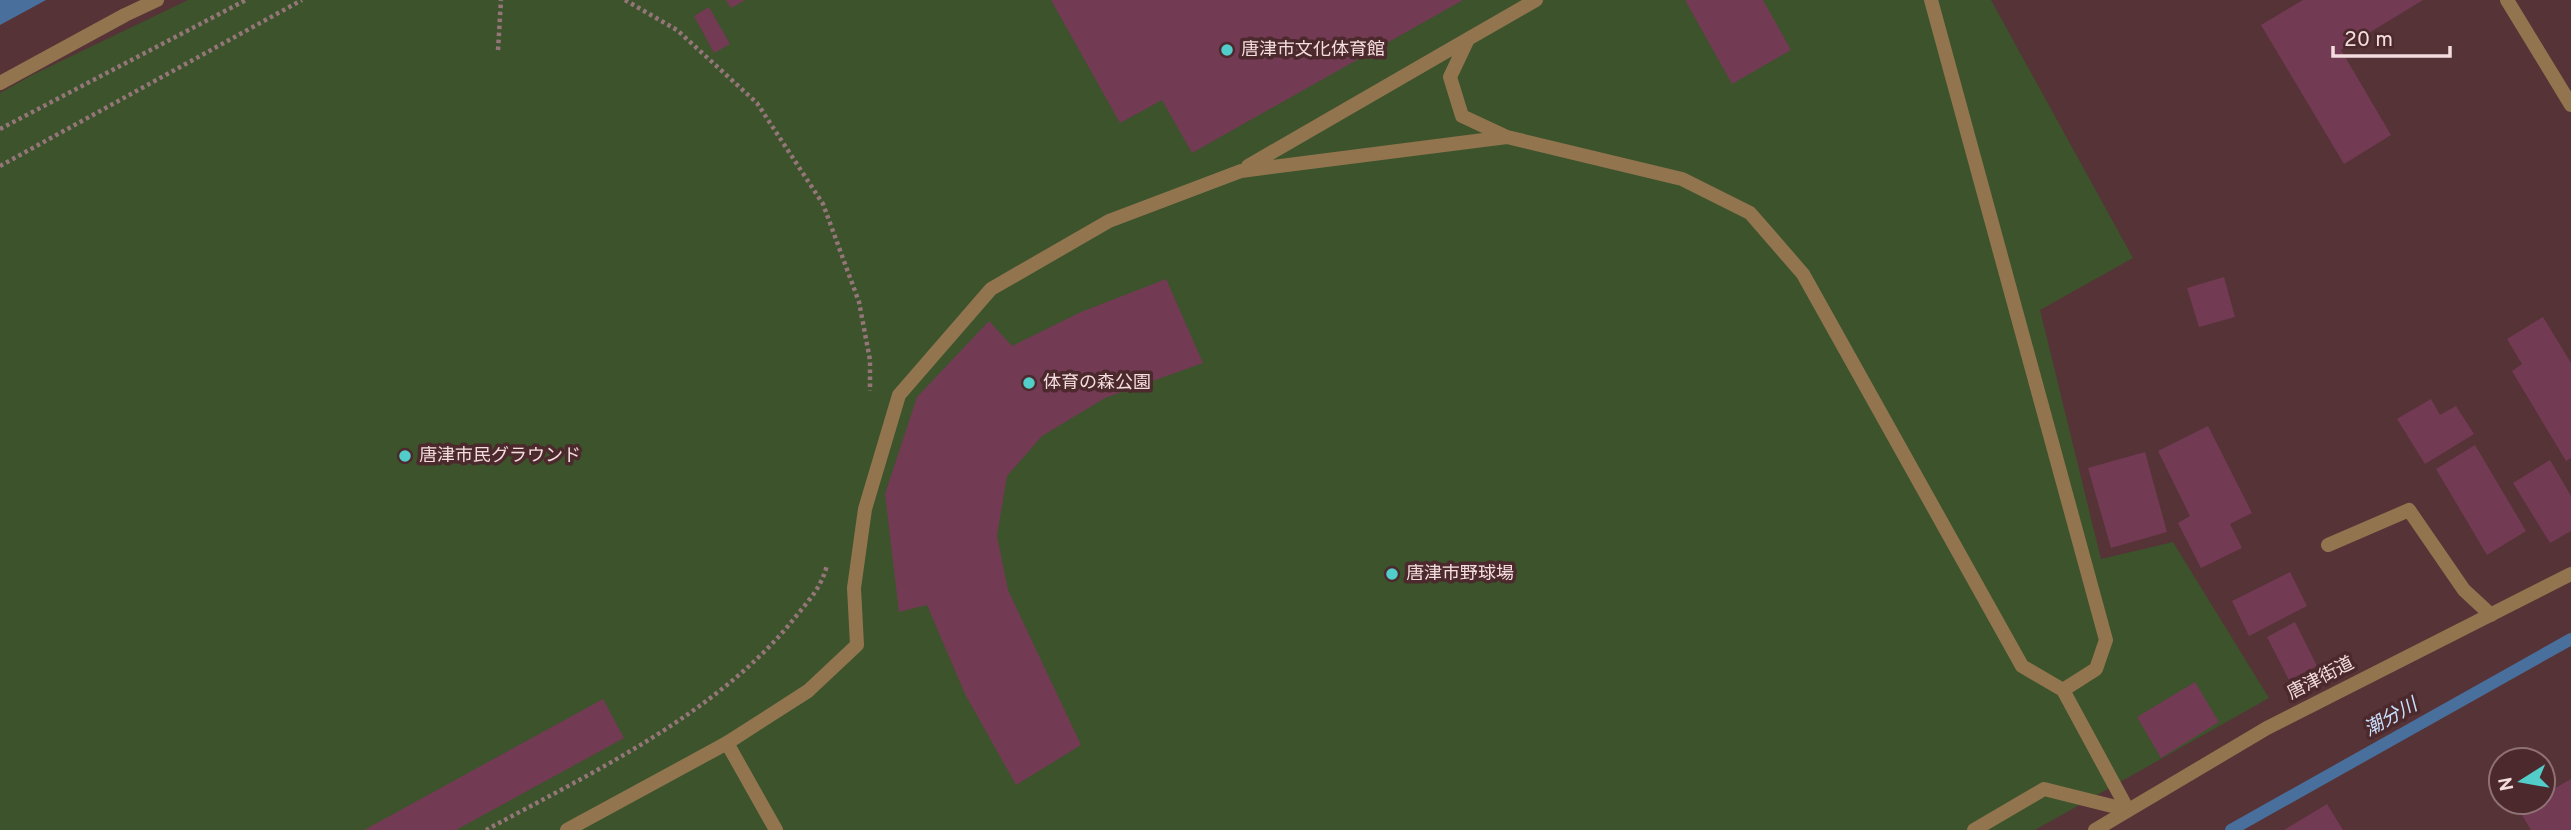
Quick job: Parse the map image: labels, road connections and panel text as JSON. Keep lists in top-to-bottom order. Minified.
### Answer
{"streets":{"street":["唐津街道"]},"water":["潮分川"],"places":["唐津市文化体育館","体育の森公園","唐津市民グラウンド","唐津市野球場"],"scale_bar":"20 m","north":"left"}
